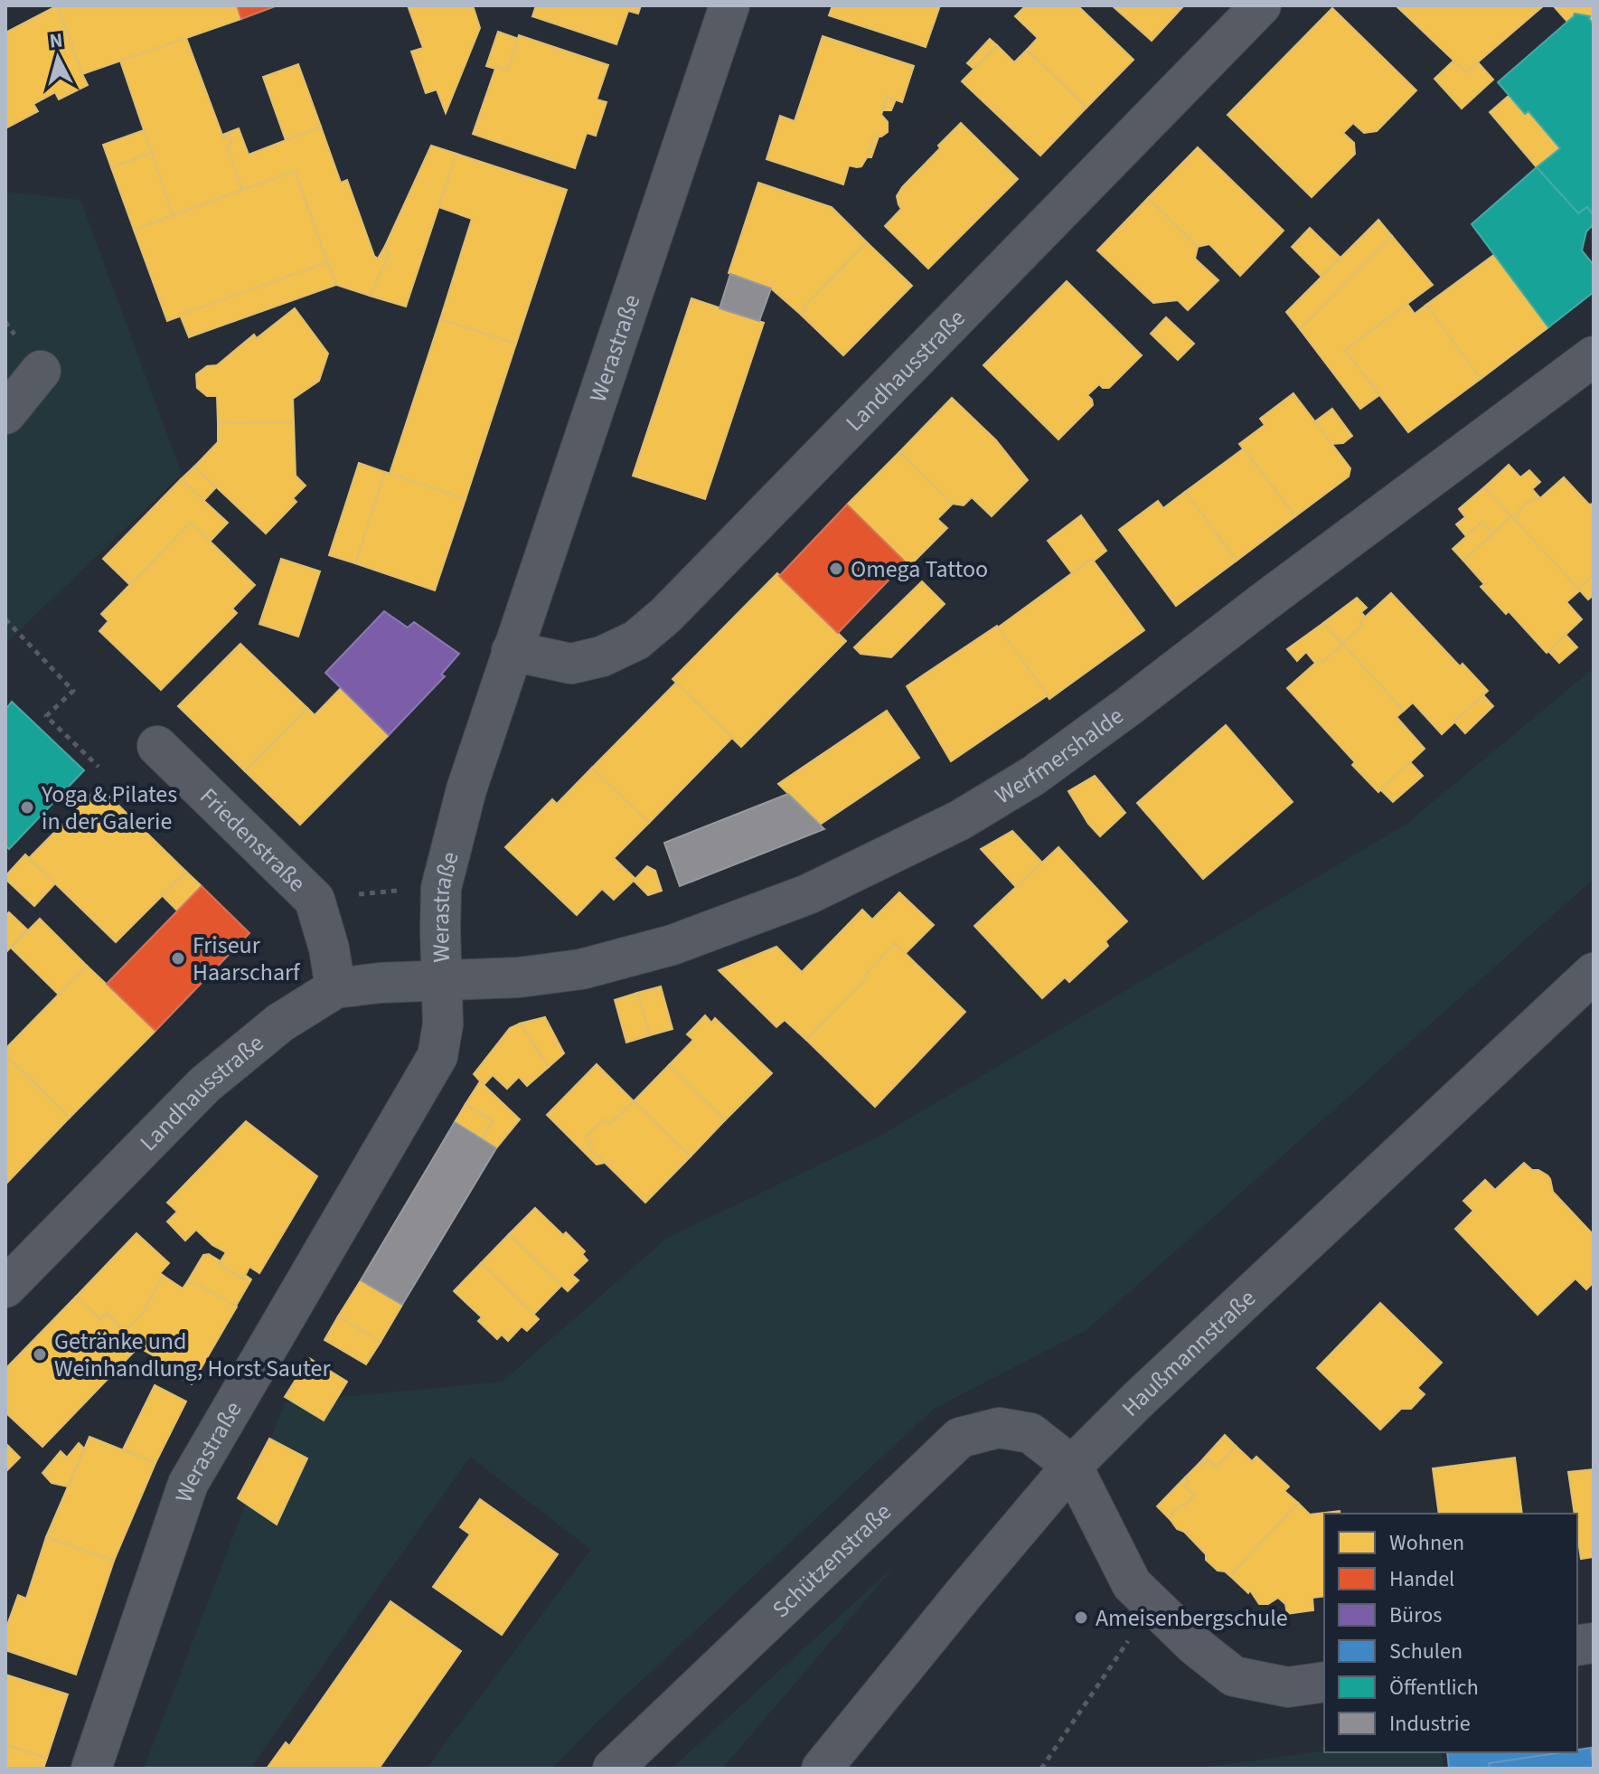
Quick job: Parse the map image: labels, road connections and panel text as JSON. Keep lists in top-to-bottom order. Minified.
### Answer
{"streets":{"street":["Werastraße","Landhausstraße","Werfmershalde","Friedenstraße","Haußmannstraße","Schützenstraße"]},"crossings":[["Werastraße","Landhausstraße"],["Werastraße","Werfmershalde"],["Landhausstraße","Werfmershalde"],["Landhausstraße","Friedenstraße"],["Haußmannstraße","Schützenstraße"]],"places":["Omega Tattoo","Yoga & Pilates in der Galerie","Friseur Haarscharf","Getränke und Weinhandlung, Horst Sauter","Ameisenbergschule"],"legend":["Wohnen","Handel","Büros","Schulen","Öffentlich","Industrie"],"north":"top"}
